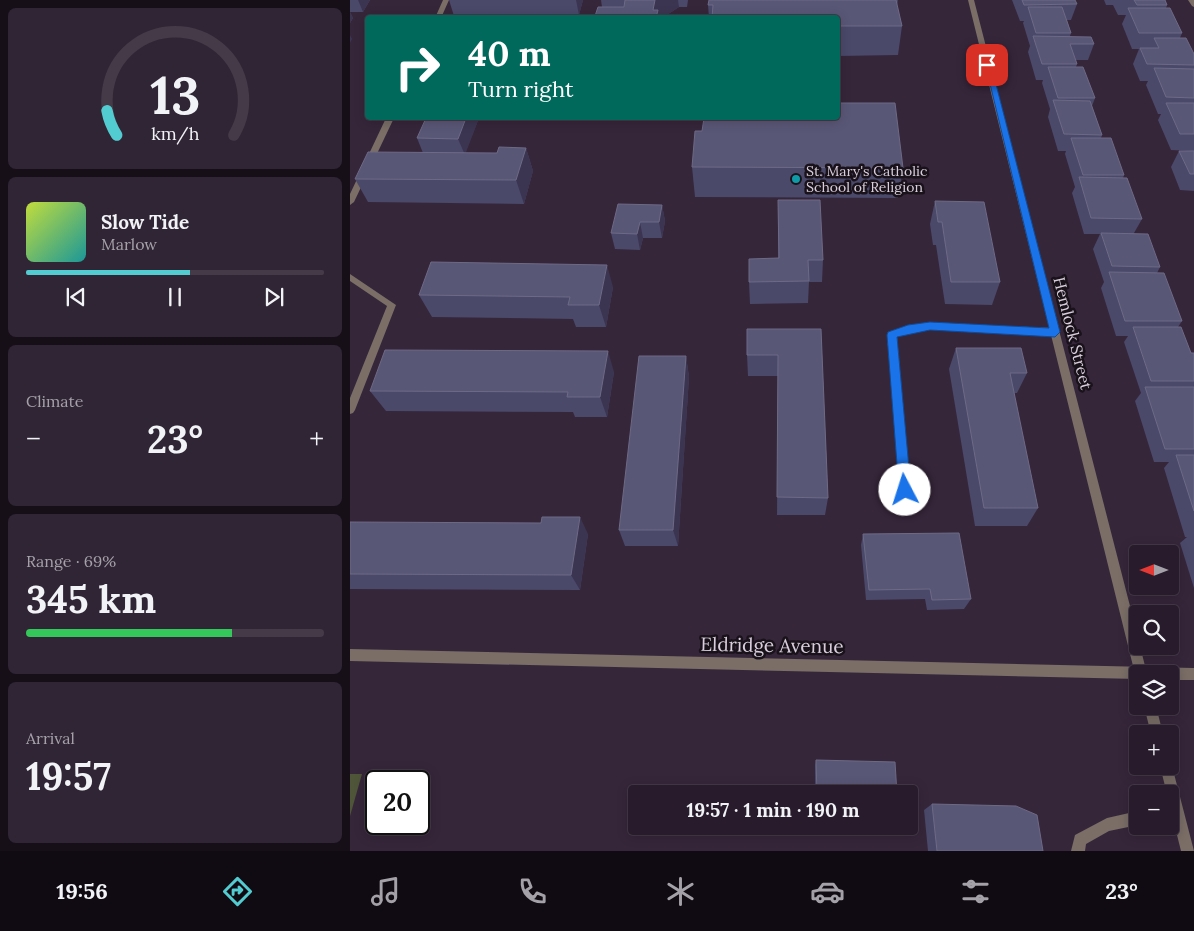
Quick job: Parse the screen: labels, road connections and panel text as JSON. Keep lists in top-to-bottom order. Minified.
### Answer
{"streets":{"street":["Hemlock Street","Eldridge Avenue"]},"places":["St. Mary's Catholic School of Religion"],"north":"left","page":{"turn":["40 m","Turn right"],"song":["Slow Tide","Marlow"],"tile":["Climate",["Range · 69%","345 km"],["Arrival","19:57"]],"heat":["−","23°","+"],"map_buttons":["+","−"],"limit":"20","trip":"19:57 · 1 min · 190 m","tabs":["19:56","23°"],"gauge":["13","km/h"]}}
